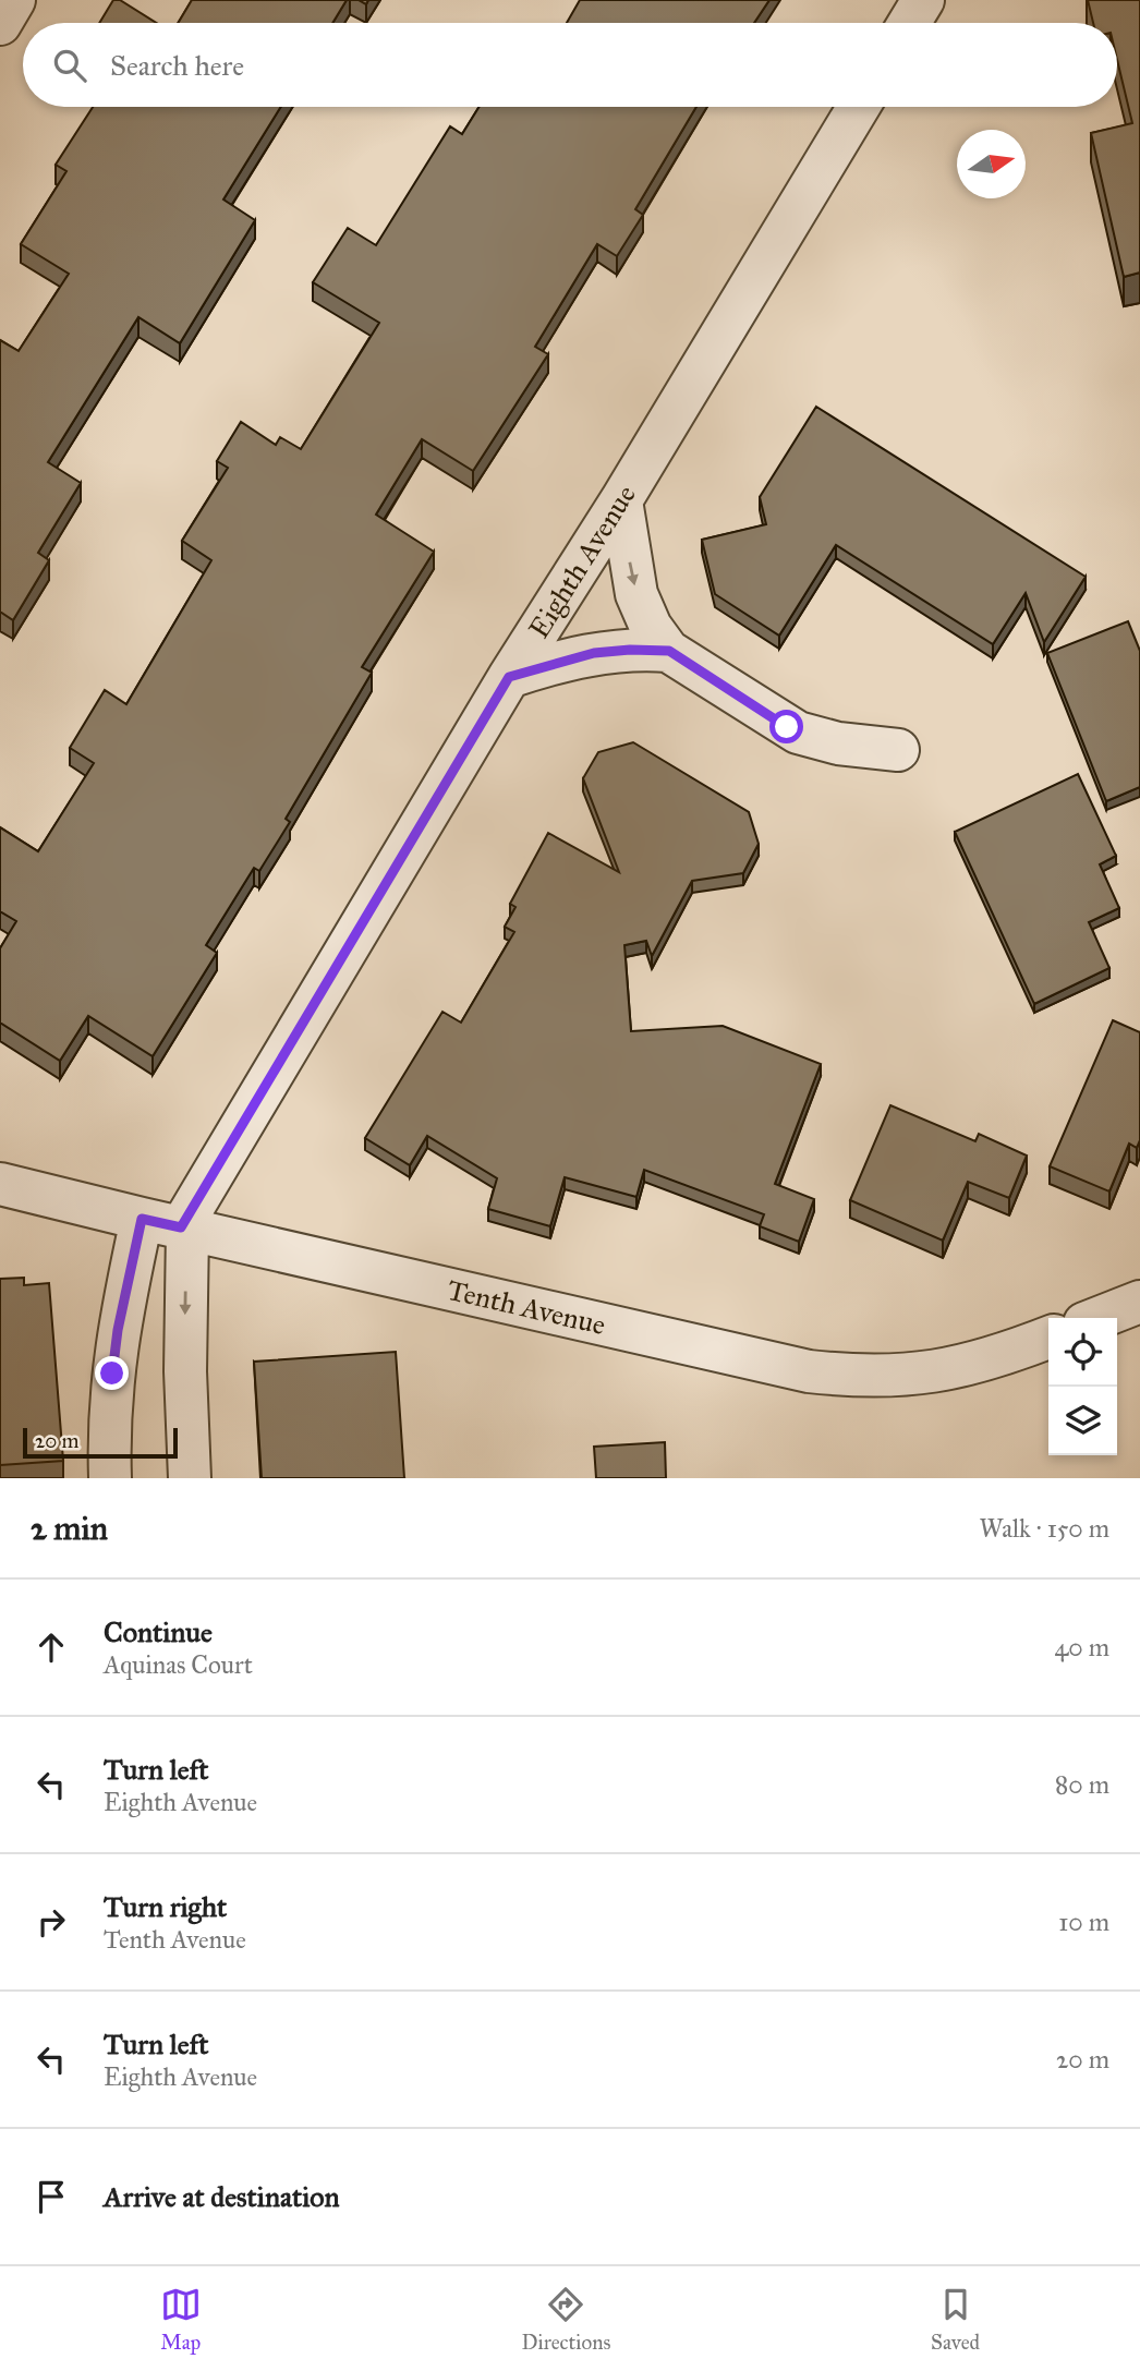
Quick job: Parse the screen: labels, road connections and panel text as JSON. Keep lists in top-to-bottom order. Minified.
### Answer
{"streets":{"street":["Eighth Avenue","Tenth Avenue"]},"crossings":[["Eighth Avenue","Tenth Avenue"]],"scale_bar":"20 m","north":"right","page":{"search":"Search here","scale":"20 m","heading":["2 min","Walk · 150 m"],"list":[["Continue","Aquinas Court","40 m"],["Turn left","Eighth Avenue","80 m"],["Turn right","Tenth Avenue","10 m"],["Turn left","Eighth Avenue","20 m"],"Arrive at destination"],"nav":["Map","Directions","Saved"]}}
